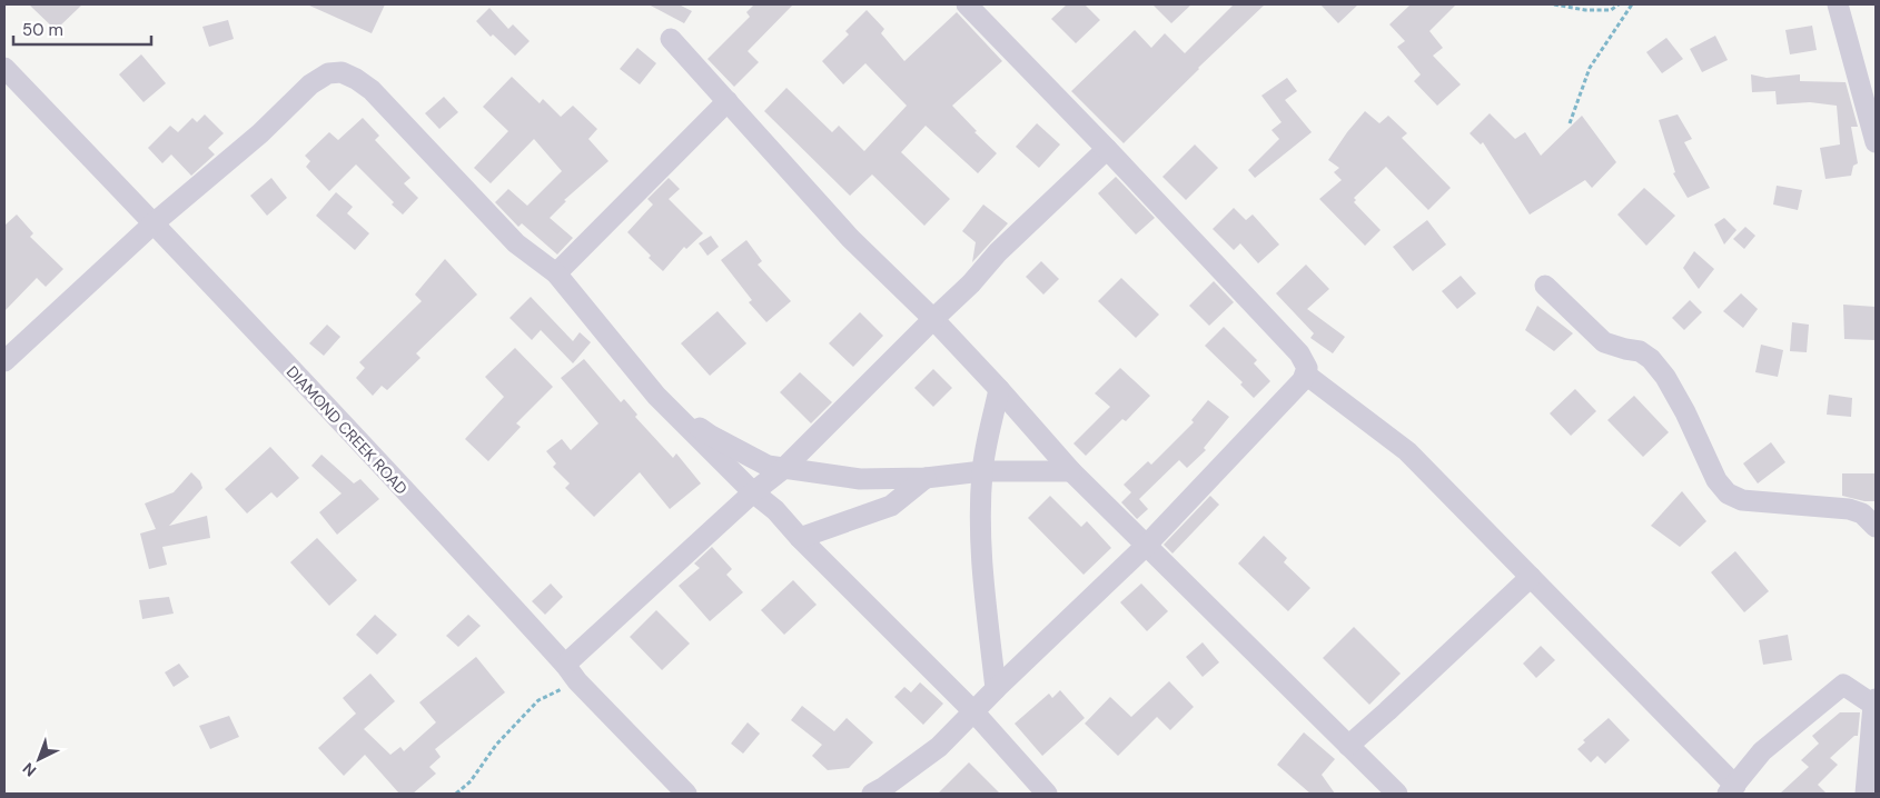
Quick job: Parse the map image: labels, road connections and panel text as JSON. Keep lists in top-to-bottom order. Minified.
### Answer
{"streets":{"street":["DIAMOND CREEK ROAD"]},"scale_bar":"50 m","north":"bottom left"}
